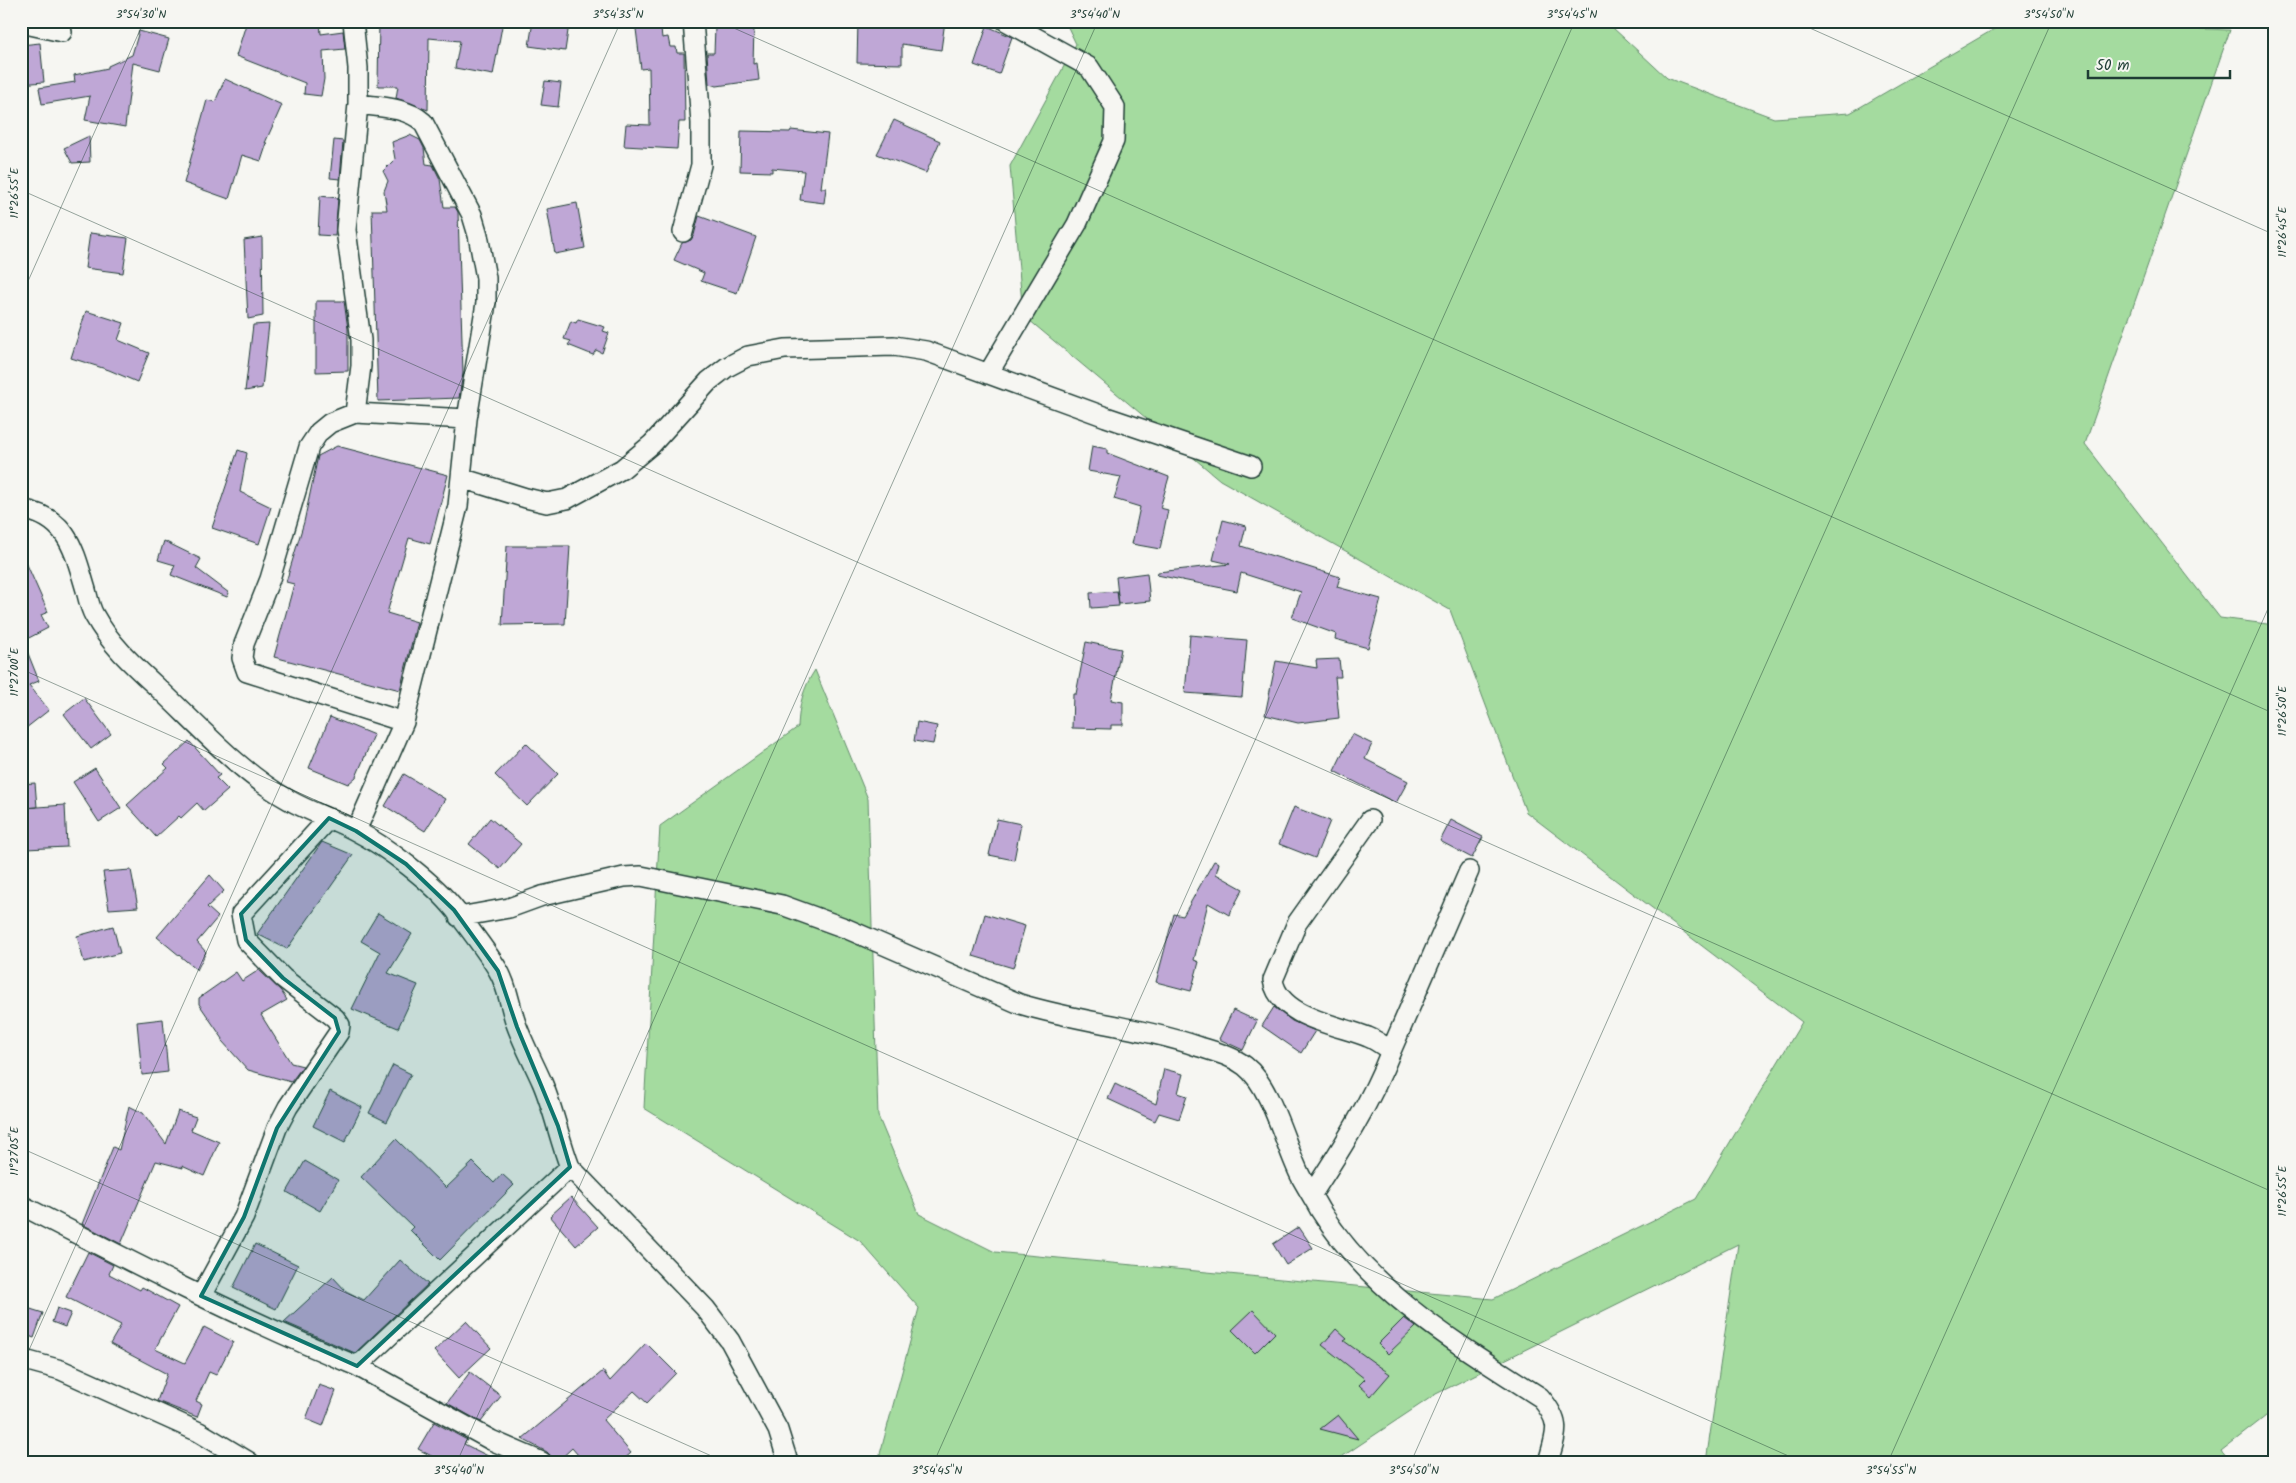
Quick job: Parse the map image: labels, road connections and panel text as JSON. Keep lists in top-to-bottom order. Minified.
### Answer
{"scale_bar":"50 m","coordinates":["3°54'30\"N","3°54'35\"N","3°54'40\"N","3°54'45\"N","3°54'50\"N","11°26'55\"E","11°26'45\"E","11°27'00\"E","11°26'50\"E","11°27'05\"E","3°54'55\"N"]}
